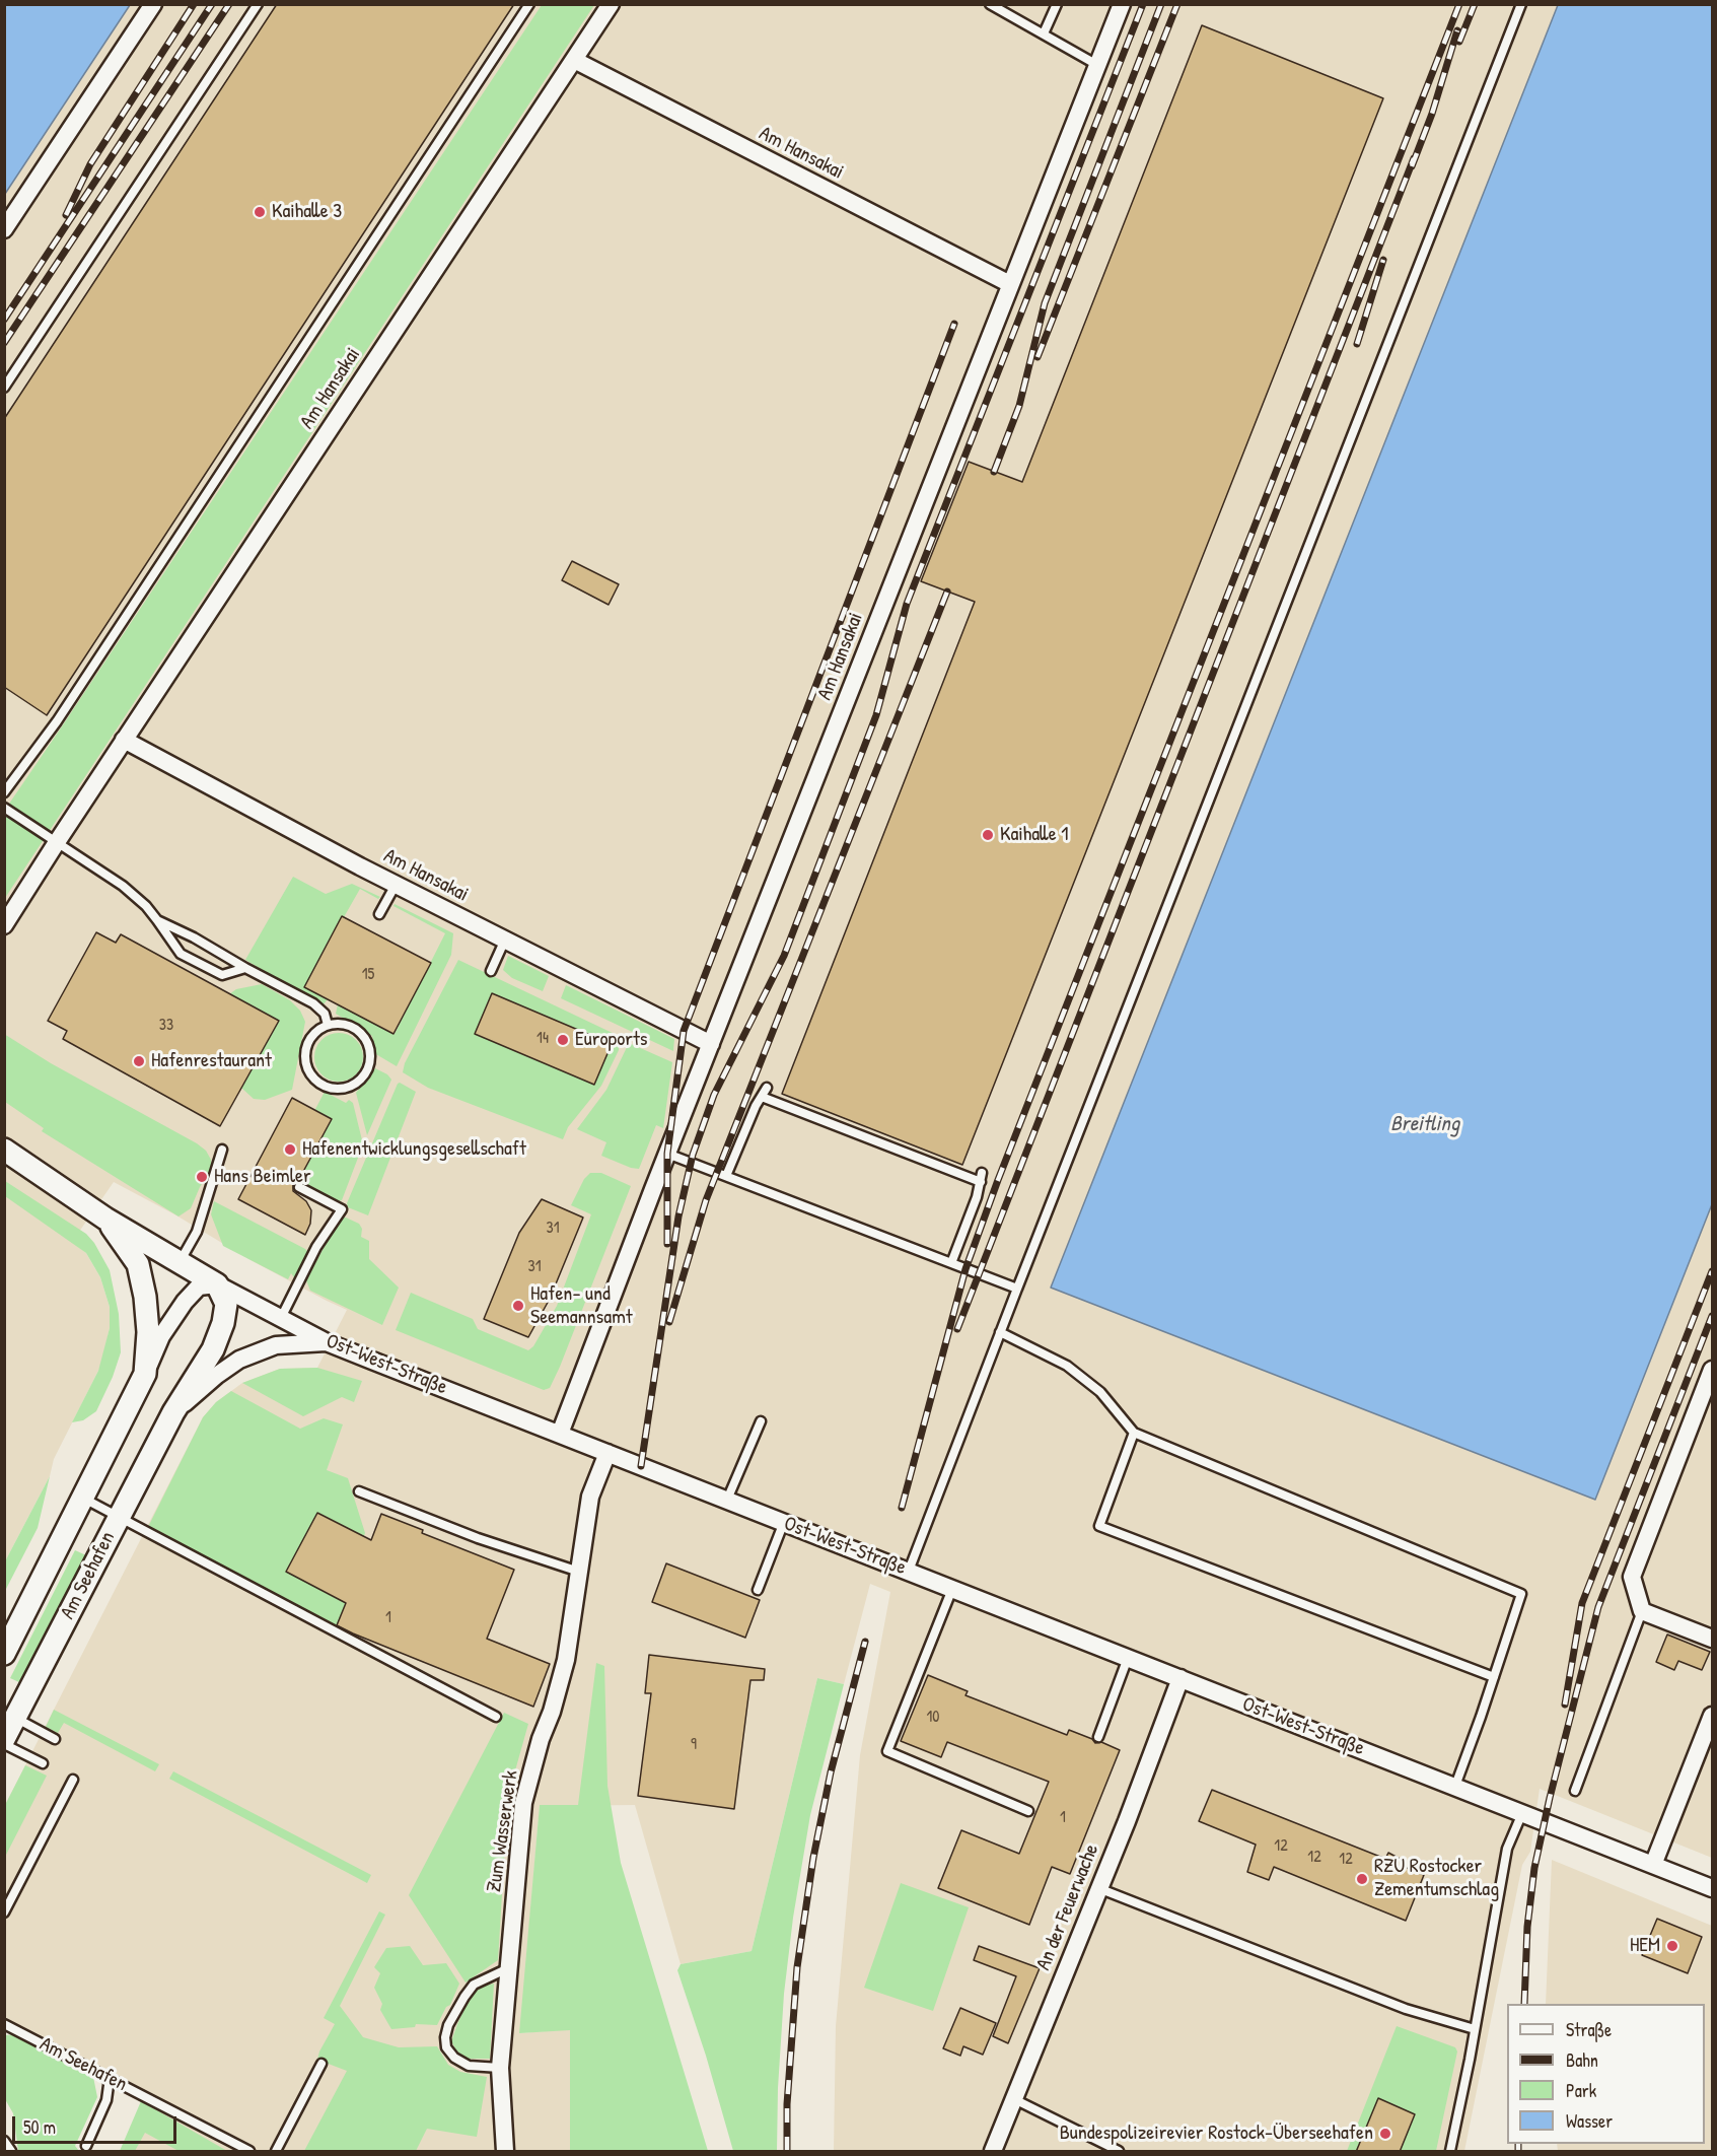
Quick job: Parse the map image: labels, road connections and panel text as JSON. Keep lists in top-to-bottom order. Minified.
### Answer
{"streets":{"street":["Am Hansakai","Ost-West-Straße","Am Seehafen","Zum Wasserwerk","An der Feuerwache"]},"crossings":[["Am Hansakai","Ost-West-Straße"],["Ost-West-Straße","Am Seehafen"],["Ost-West-Straße","Zum Wasserwerk"],["Ost-West-Straße","An der Feuerwache"]],"water":["Breitling"],"places":["Kaihalle 3","Kaihalle 1","Euroports","Hafenrestaurant","Hafenentwicklungsgesellschaft","Hans Beimler","Hafen- und Seemannsamt","RZU Rostocker Zementumschlag","HEM","Bundespolizeirevier Rostock-Überseehafen"],"house_numbers":["15","33","14","31","31","1","10","9","1","12","12","12"],"legend":["Straße","Bahn","Park","Wasser"],"scale_bar":"50 m"}
